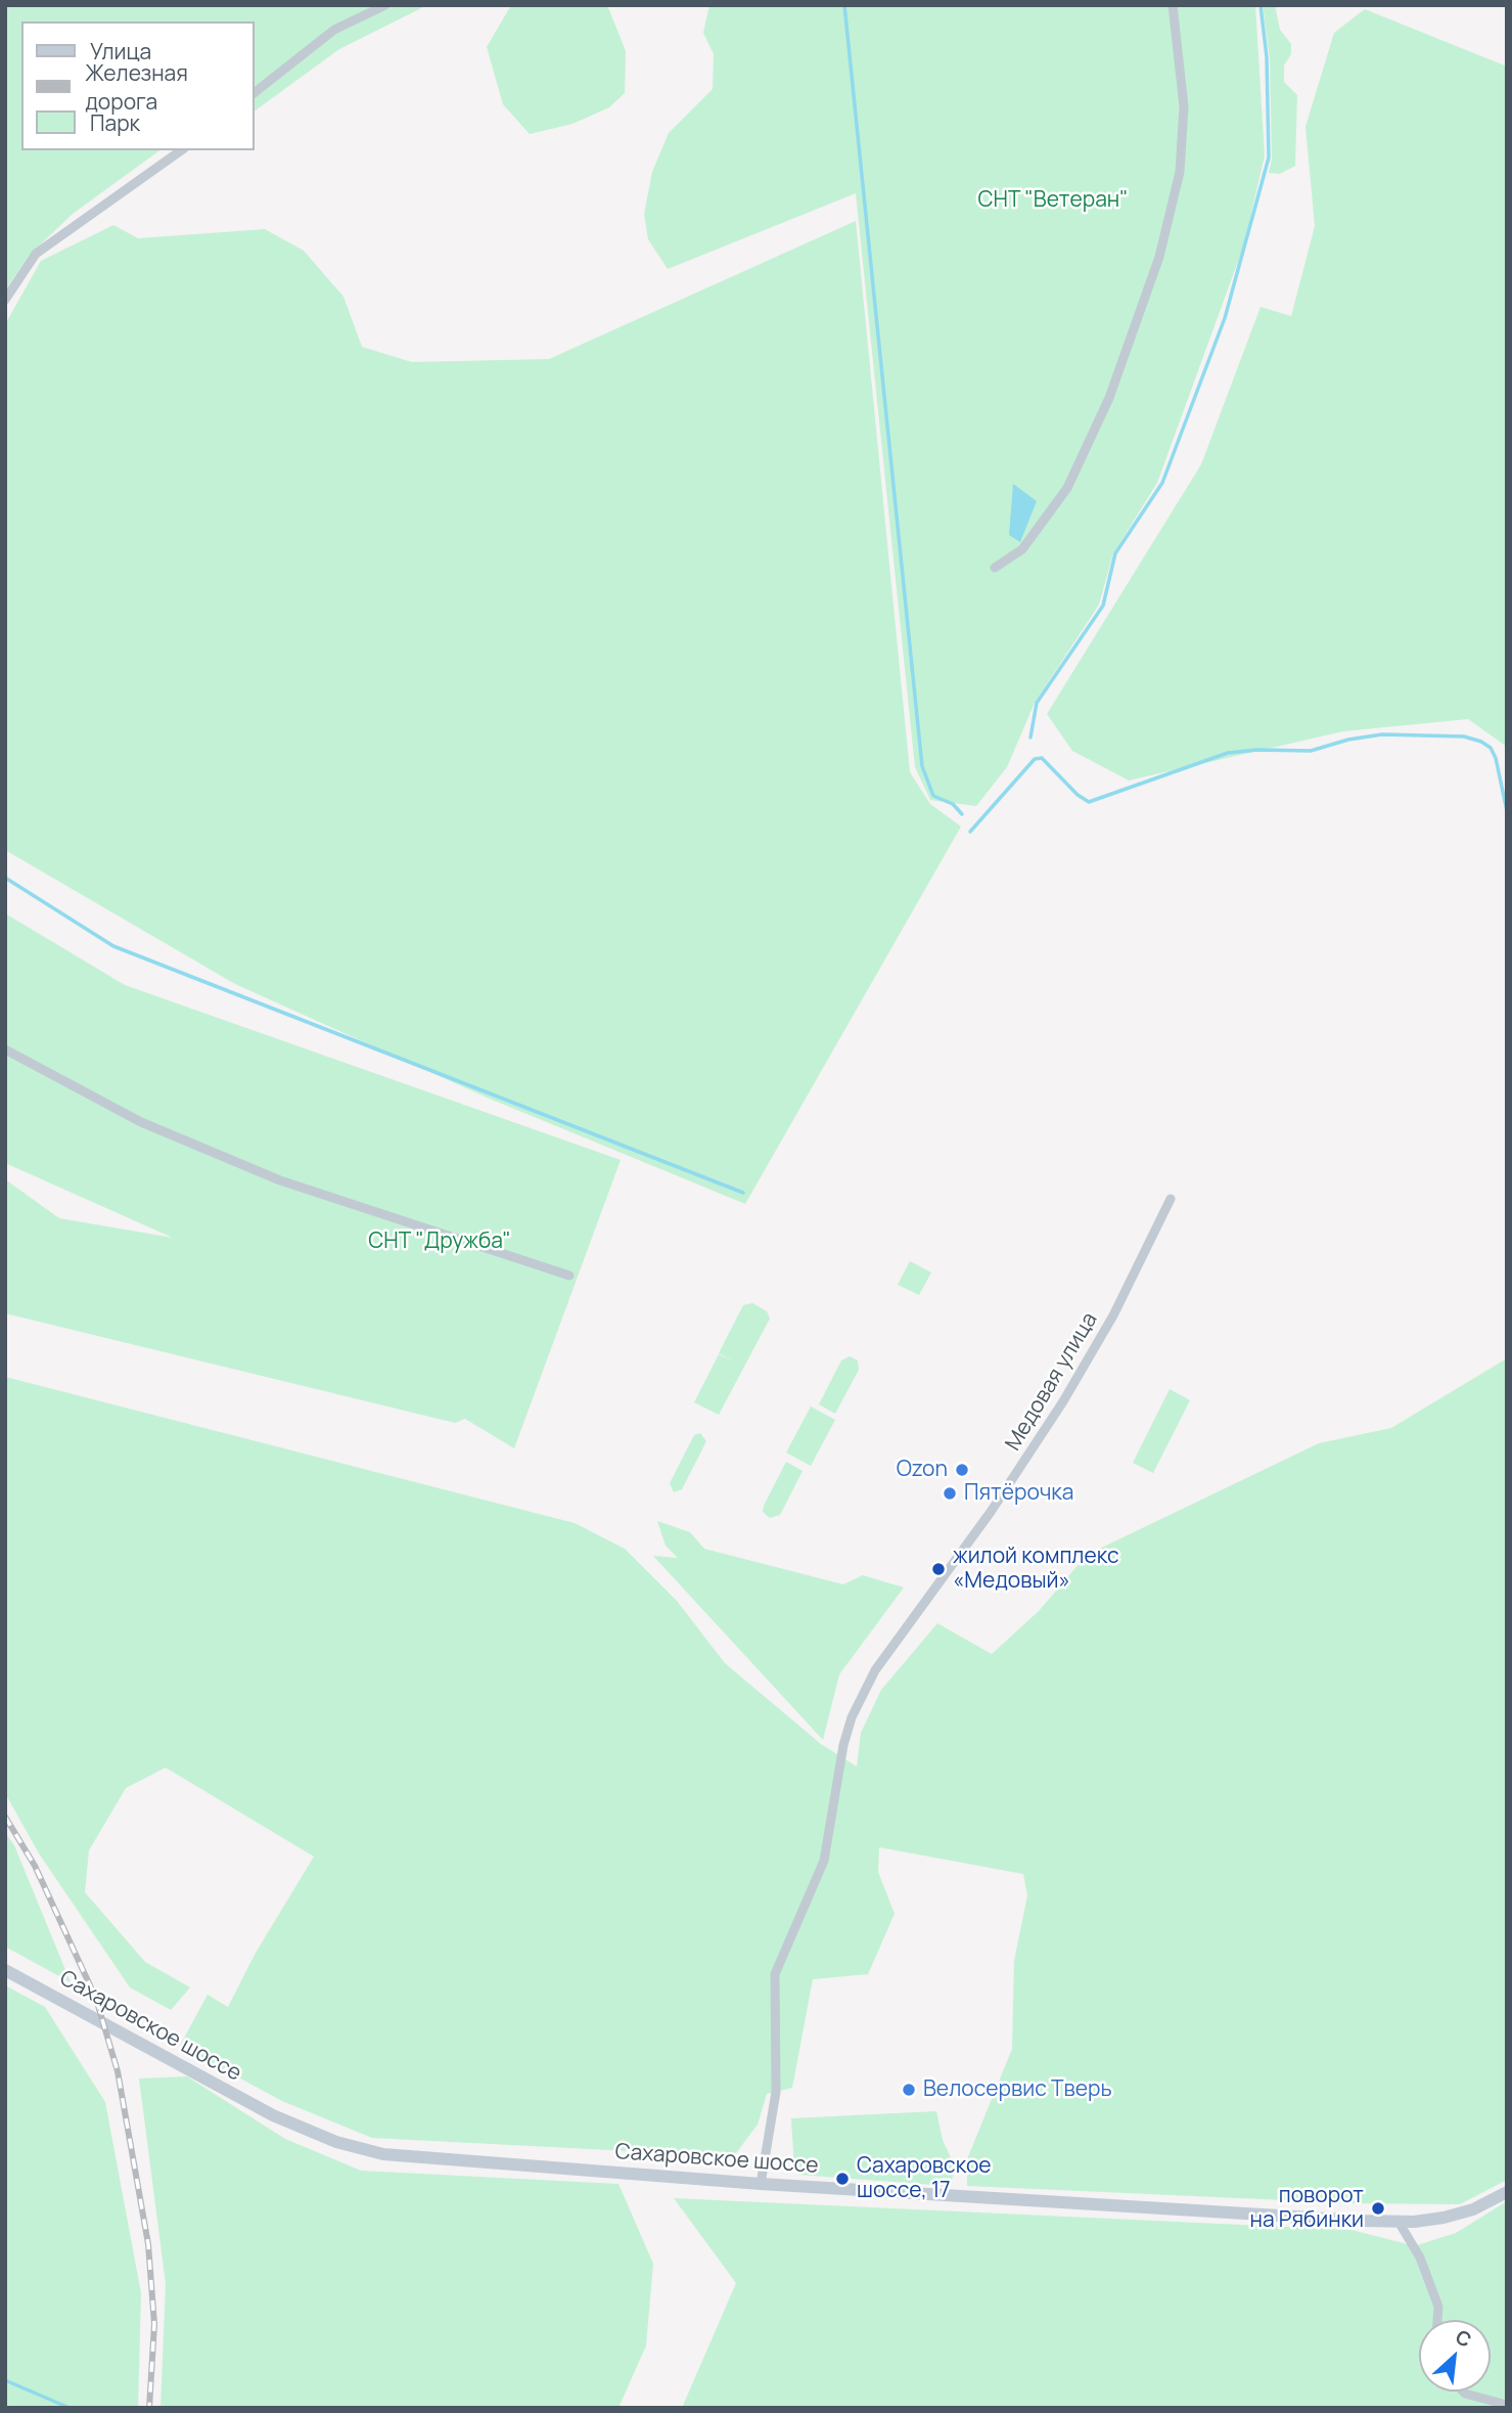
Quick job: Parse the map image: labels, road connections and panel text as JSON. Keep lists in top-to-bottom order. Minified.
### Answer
{"streets":{"main road":["Сахаровское шоссе"],"street":["Медовая улица"]},"crossings":[["Медовая улица","Сахаровское шоссе"]],"parks":["СНТ \"Ветеран\"","СНТ \"Дружба\""],"places":["Ozon","Пятёрочка","жилой комплекс «Медовый»","Велосервис Тверь","Сахаровское шоссе, 17","поворот на Рябинки"],"legend":["Улица","Железная дорога","Парк"],"north":"top right"}
